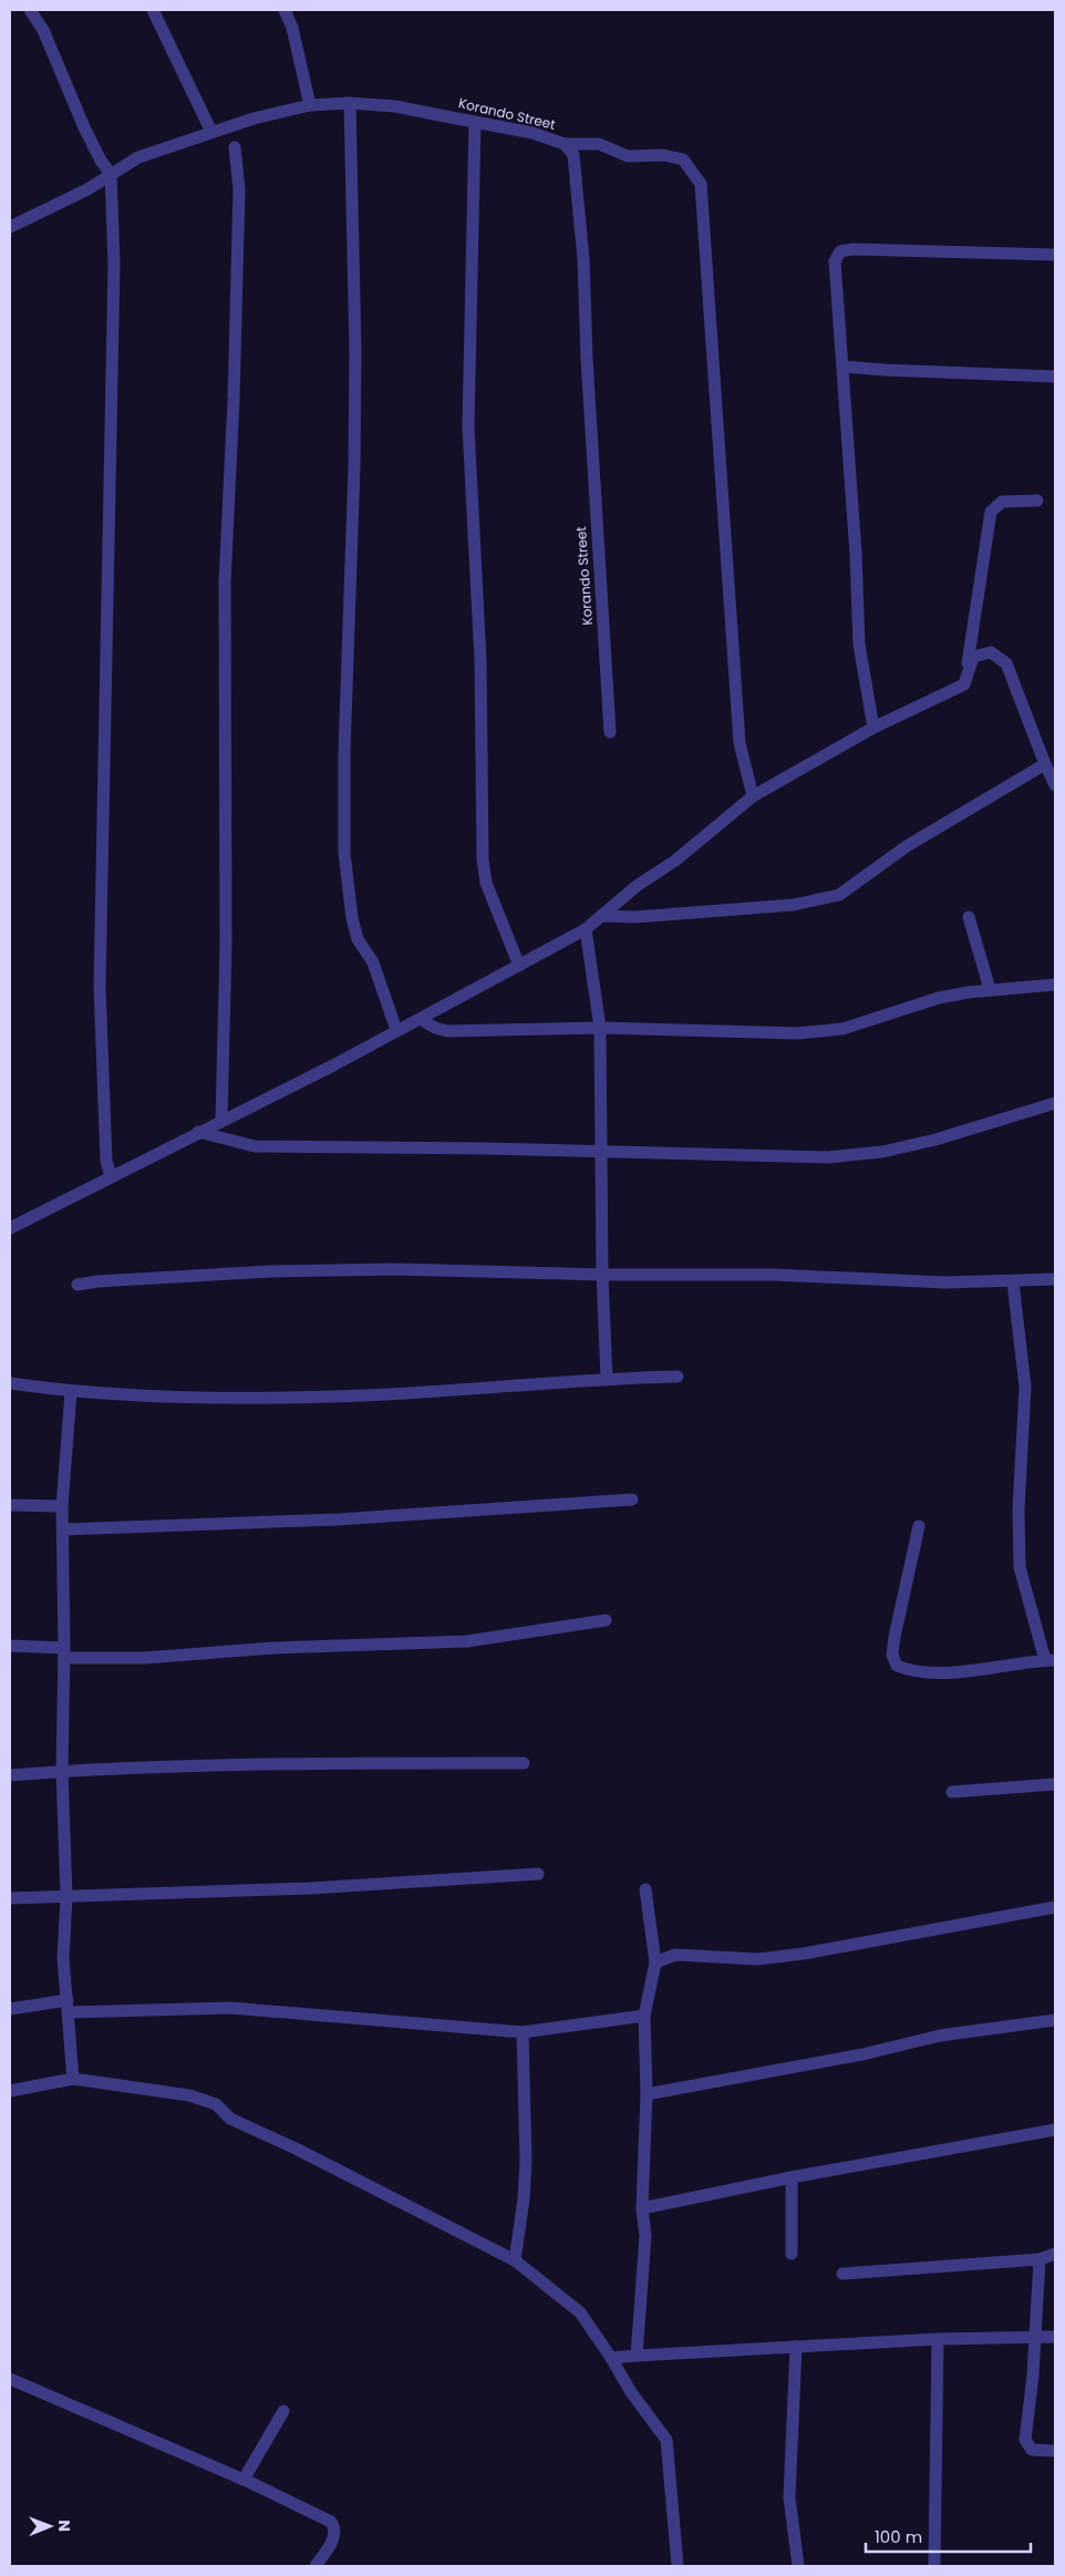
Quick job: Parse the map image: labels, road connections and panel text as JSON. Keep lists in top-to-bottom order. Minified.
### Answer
{"streets":{"street":["Korando Street"]},"scale_bar":"100 m","north":"right"}
